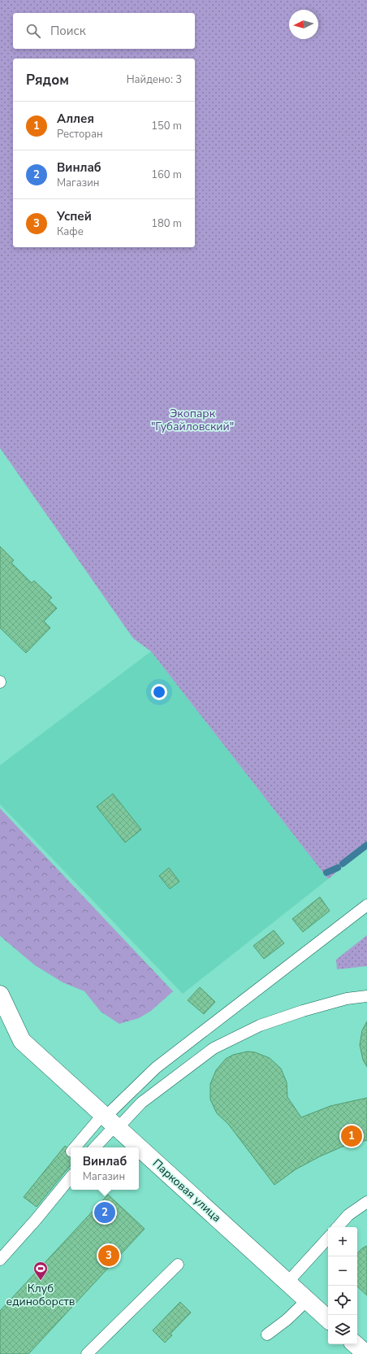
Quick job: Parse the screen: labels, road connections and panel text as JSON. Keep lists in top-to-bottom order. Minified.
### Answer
{"streets":{"street":["Парковая улица"]},"parks":["Экопарк \"Губайловский\""],"places":{"sports":["Клуб единоборств"]},"north":"left","page":{"search":"Поиск","heading":["Рядом","Найдено: 3"],"list":[{"mark":"1","name":"Аллея","note":"Ресторан","value":"150 m"},{"mark":"2","name":"Винлаб","note":"Магазин","value":"160 m"},{"mark":"3","name":"Успей","note":"Кафе","value":"180 m"}],"pins":["1","2","3"],"popup":["Винлаб","Магазин"],"map_buttons":["+","−"]}}
